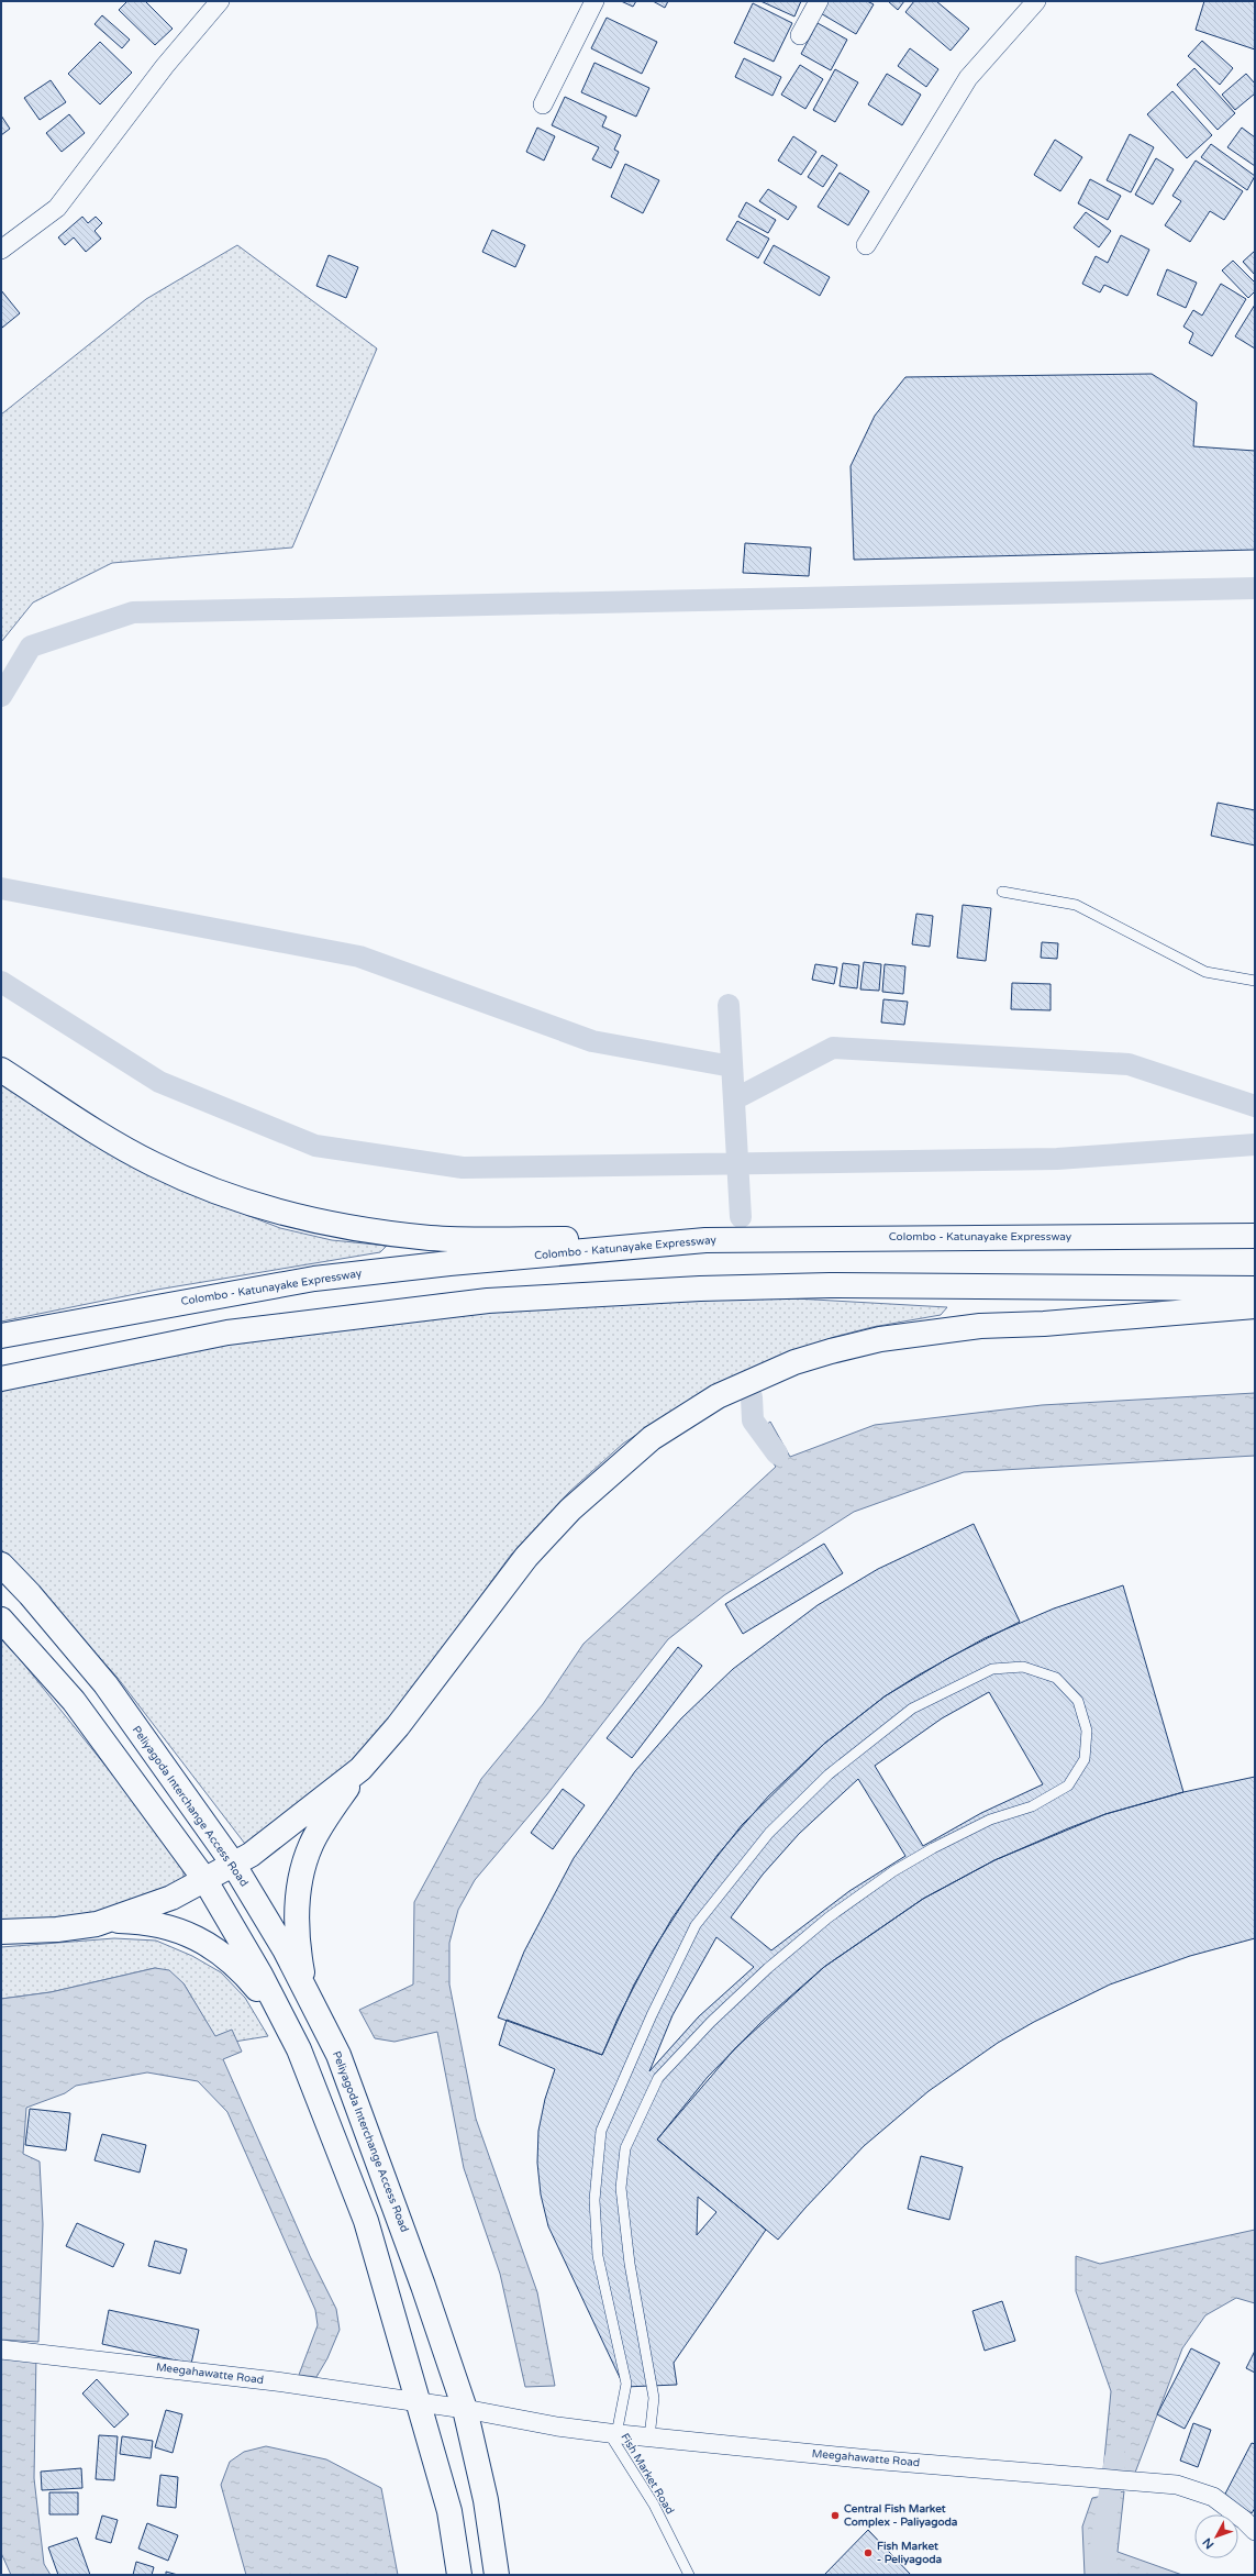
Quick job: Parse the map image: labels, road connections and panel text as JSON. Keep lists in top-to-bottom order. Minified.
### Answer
{"streets":{"highway":["Colombo - Katunayake Expressway","Peliyagoda Interchange Access Road"],"street":["Meegahawatte Road"],"lane":["Fish Market Road"]},"crossings":[["Peliyagoda Interchange Access Road","Meegahawatte Road"],["Meegahawatte Road","Fish Market Road"]],"places":["Central Fish Market Complex - Paliyagoda","Fish Market - Peliyagoda"],"north":"bottom left"}
